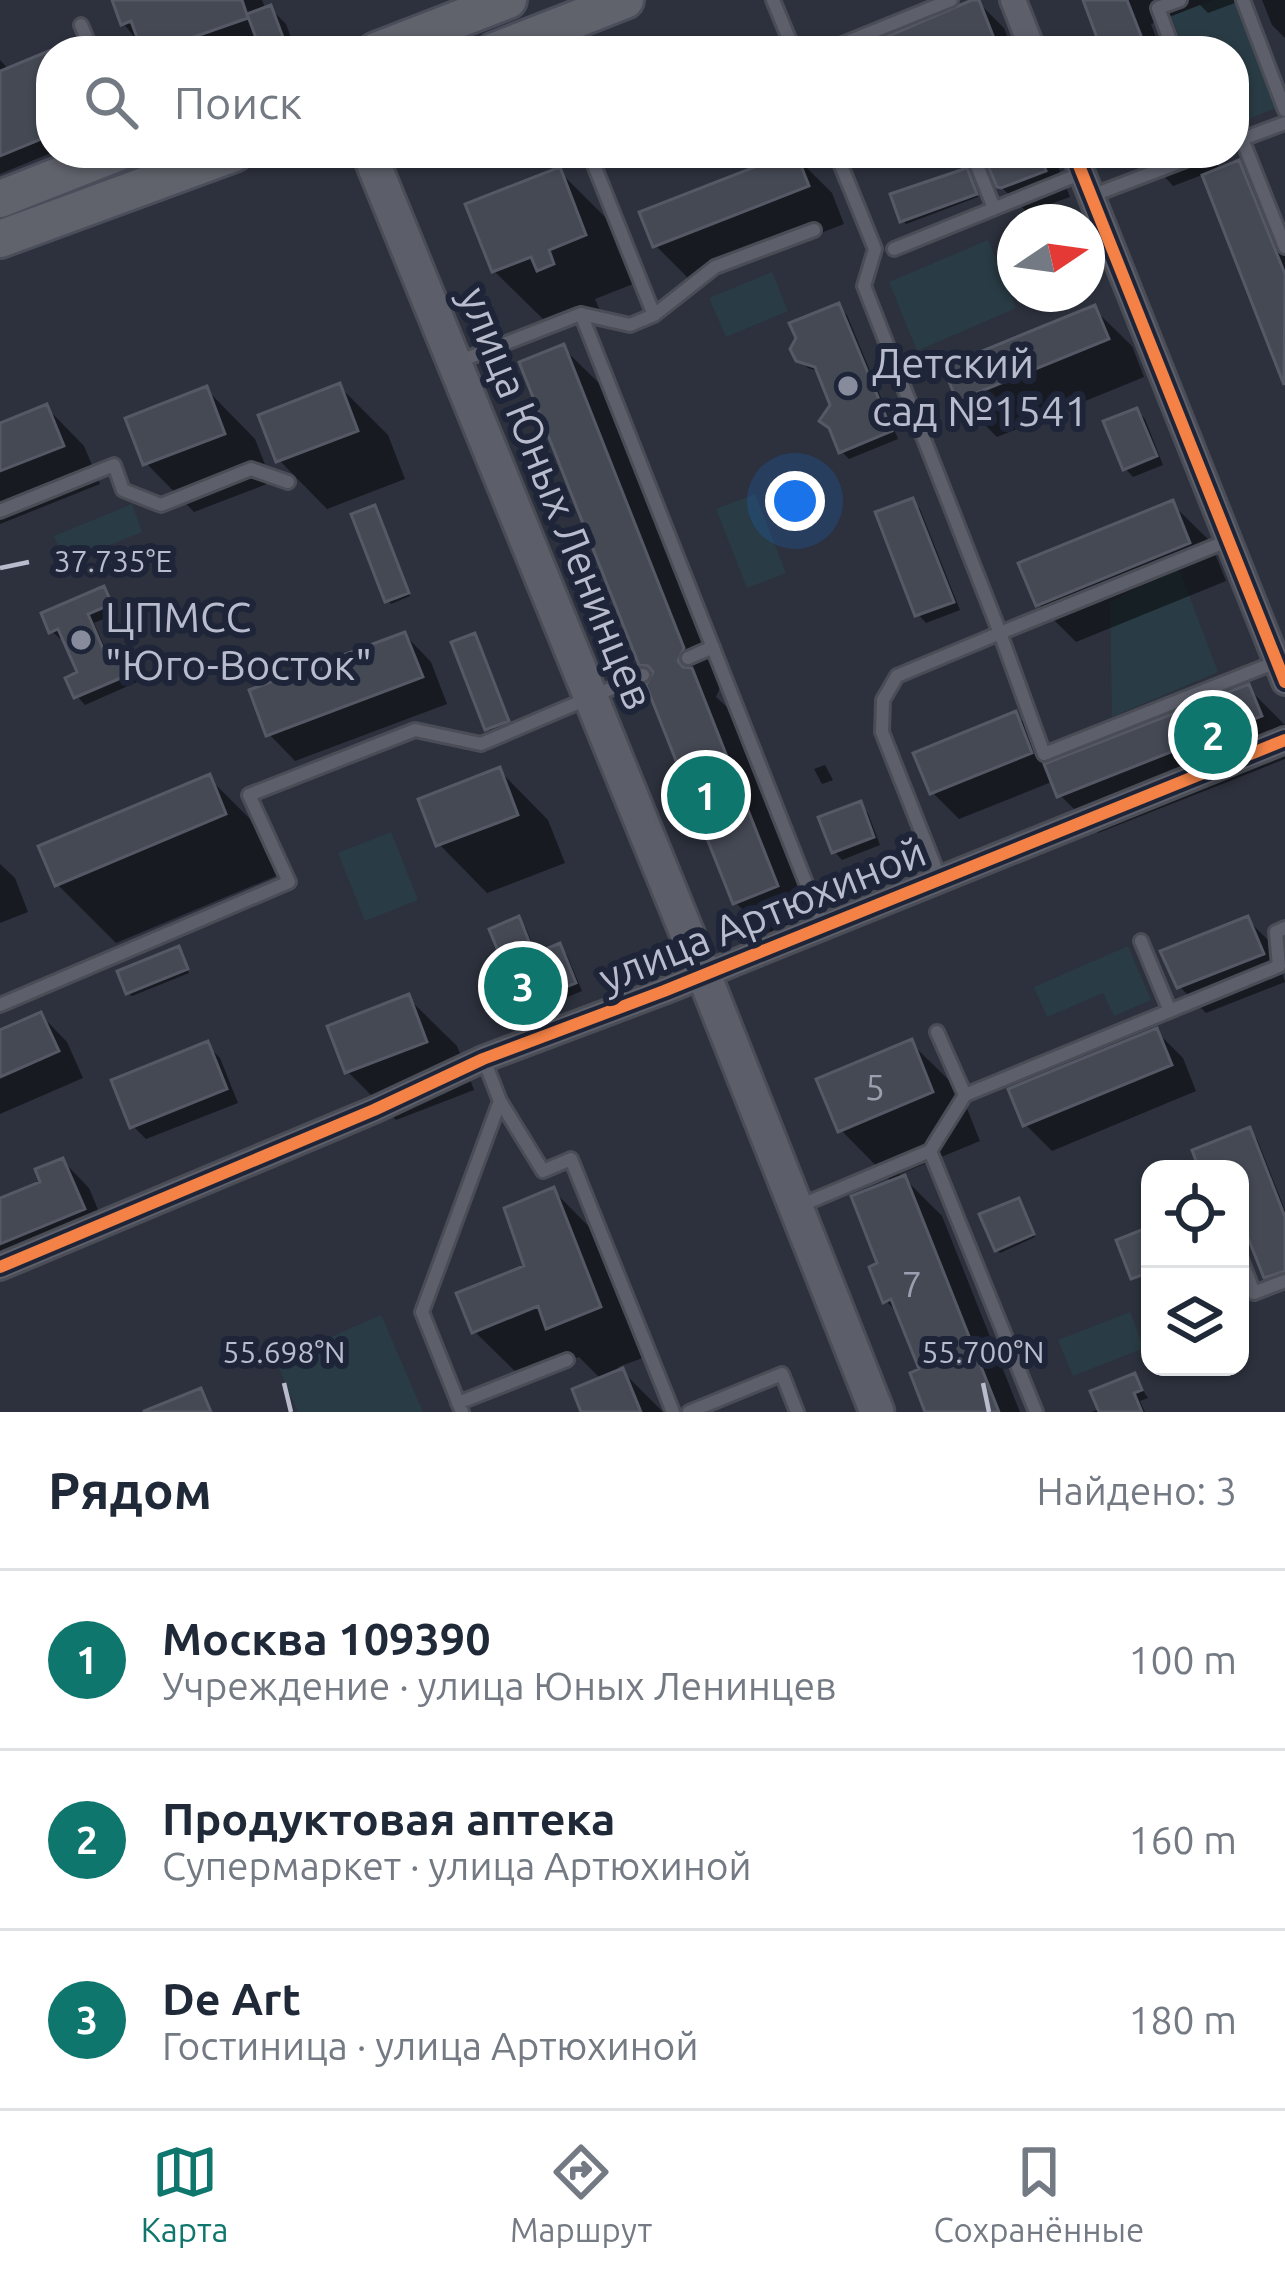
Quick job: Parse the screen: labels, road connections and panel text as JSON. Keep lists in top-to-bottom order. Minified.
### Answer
{"streets":{"main road":["улица Юных Ленинцев"],"street":["улица Артюхиной"]},"crossings":[["улица Юных Ленинцев","улица Артюхиной"]],"places":["Детский сад №1541","ЦПМСС \"Юго-Восток\""],"house_numbers":["5","7"],"north":"right","page":{"search":"Поиск","pins":["2","1","3"],"heading":["Рядом","Найдено: 3"],"list":[{"mark":"1","name":"Москва 109390","note":"Учреждение · улица Юных Ленинцев","value":"100 m"},{"mark":"2","name":"Продуктовая аптека","note":"Супермаркет · улица Артюхиной","value":"160 m"},{"mark":"3","name":"De Art","note":"Гостиница · улица Артюхиной","value":"180 m"}],"nav":["Карта","Маршрут","Сохранённые"]},"coordinates":["37.735°E","55.698°N","55.700°N"]}
